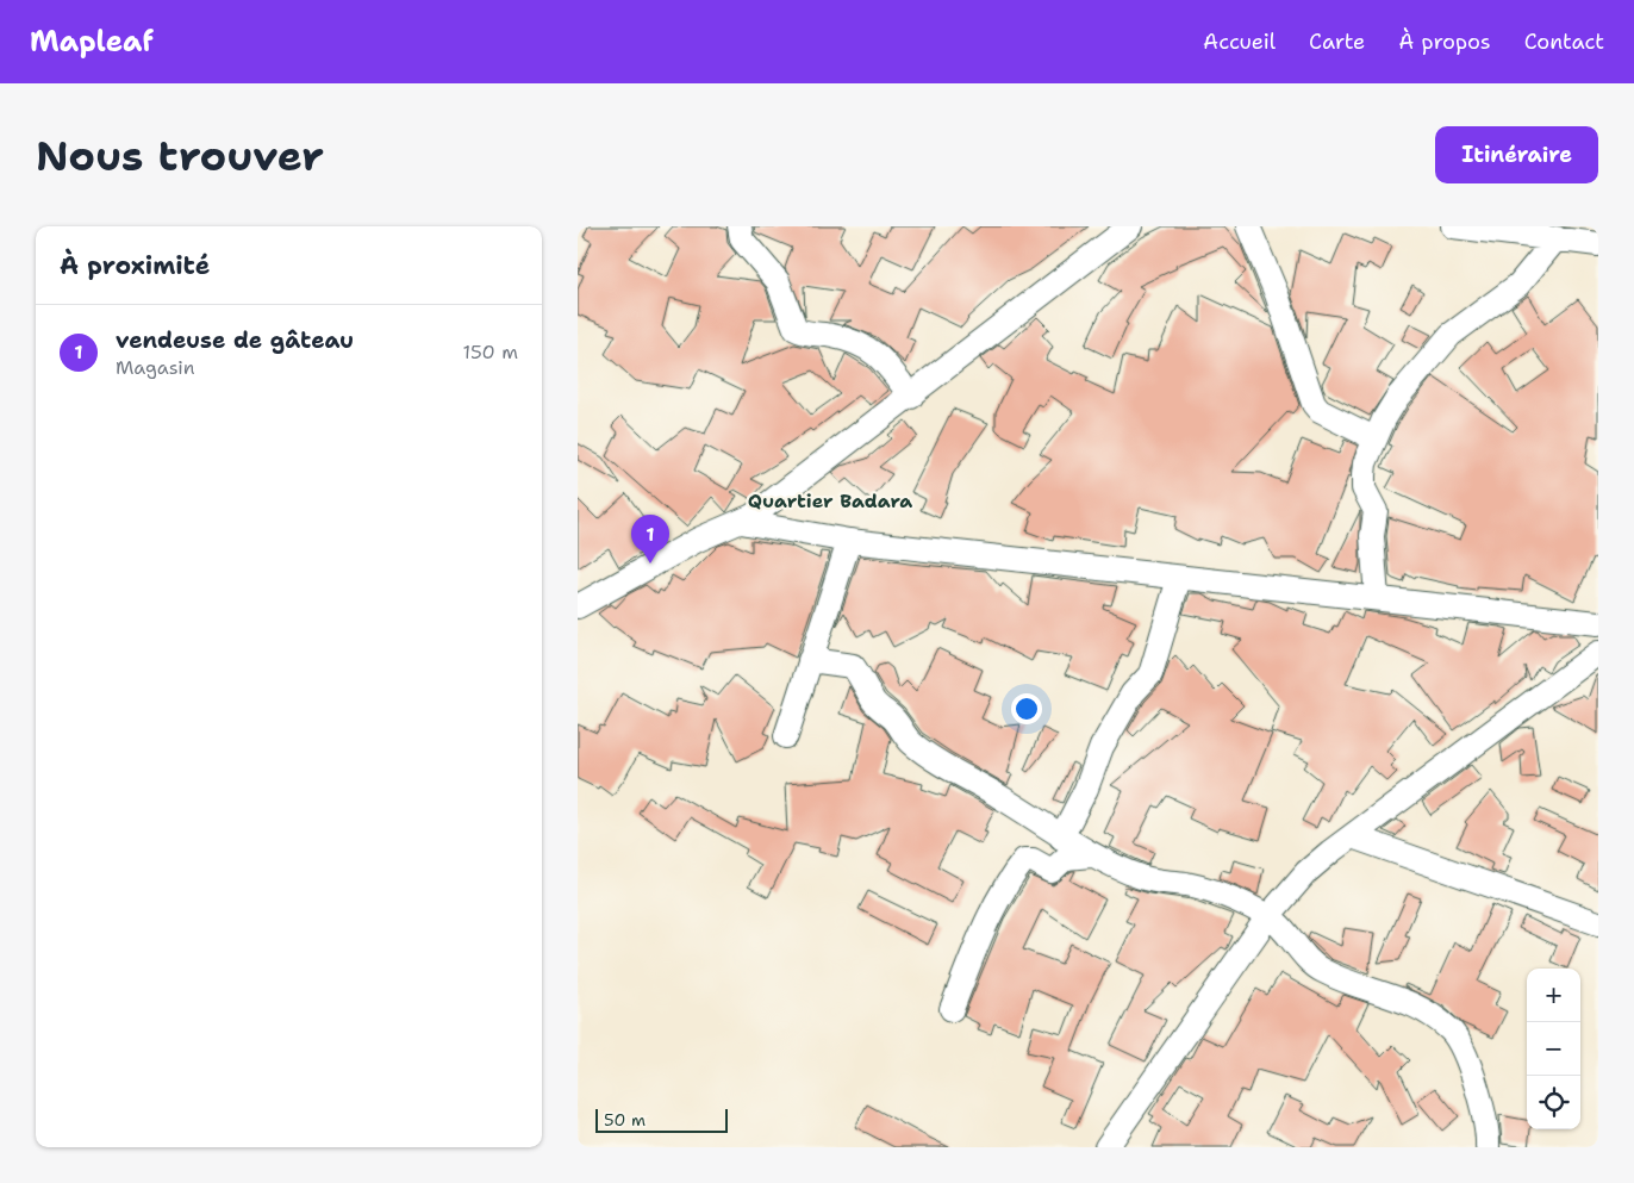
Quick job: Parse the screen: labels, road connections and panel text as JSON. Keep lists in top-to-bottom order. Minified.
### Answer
{"districts":["Quartier Badara"],"scale_bar":"50 m","page":{"header":"Mapleaf","nav":["Accueil","Carte","À propos","Contact"],"buttons":"Itinéraire","title":"Nous trouver","heading":"À proximité","list":[{"mark":"1","name":"vendeuse de gâteau","note":"Magasin","value":"150 m"}],"pins":"1","map_buttons":["+","−"],"scale":"50 m"}}
